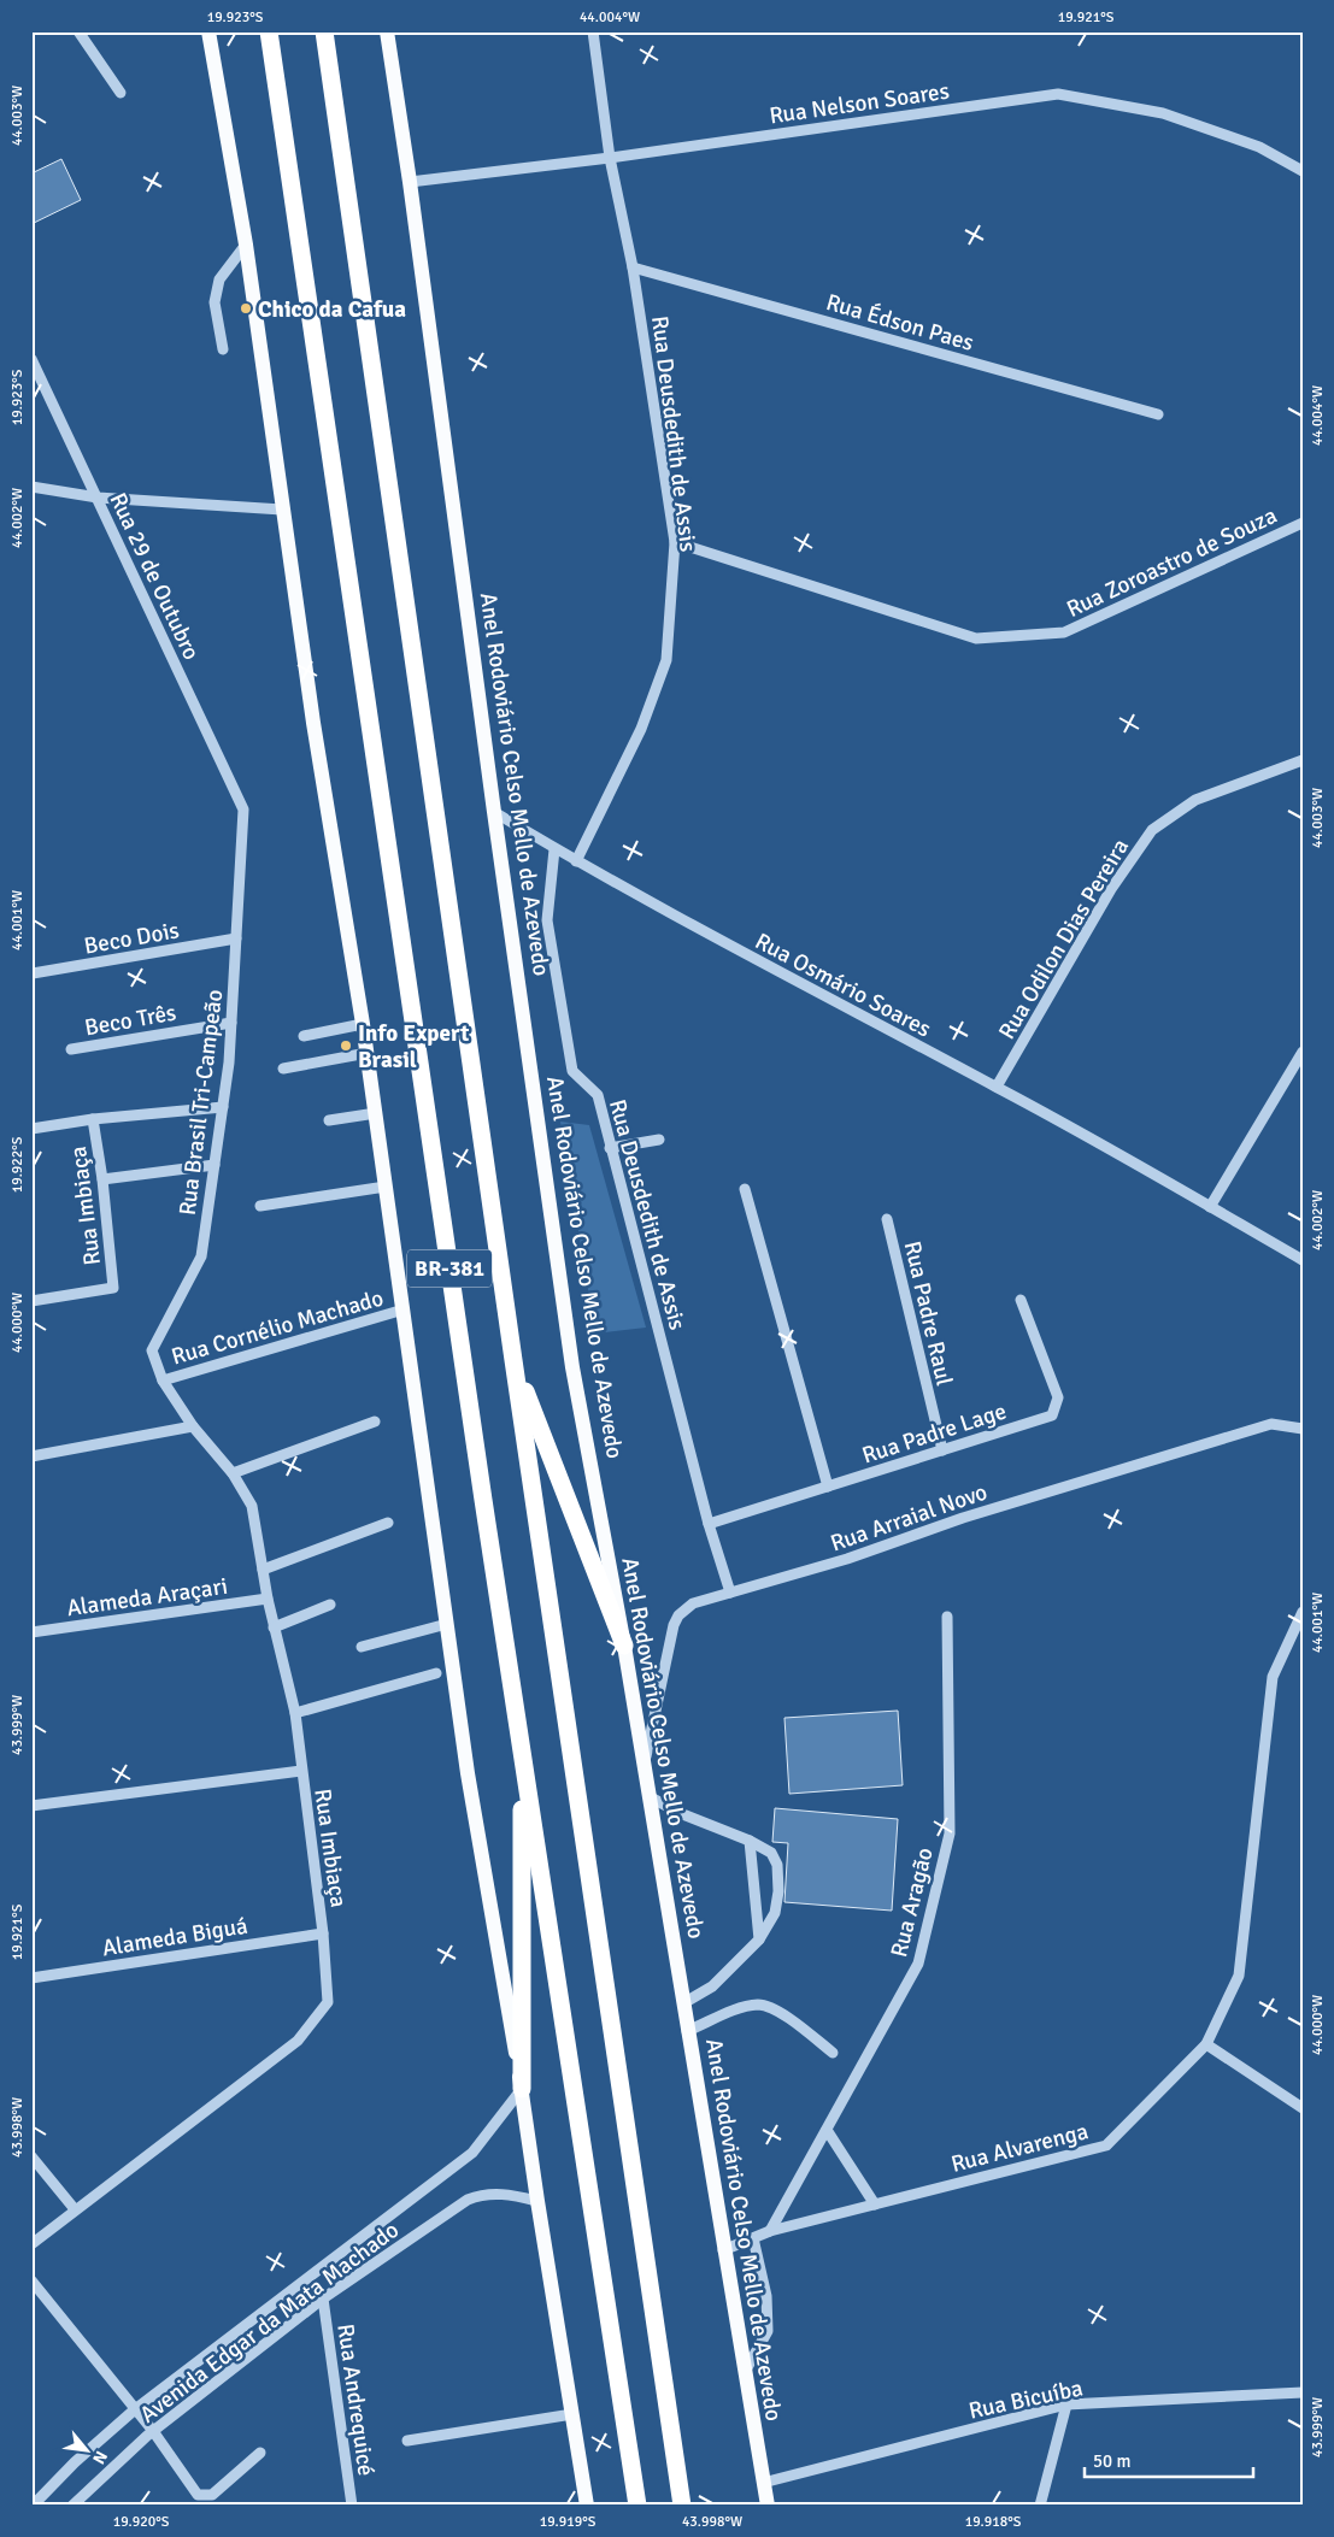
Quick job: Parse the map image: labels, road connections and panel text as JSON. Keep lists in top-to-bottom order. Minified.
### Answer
{"streets":{"highway":["BR-381"],"main road":["Anel Rodoviário Celso Mello de Azevedo"],"street":["Rua Nelson Soares","Rua Édson Paes","Rua Deusdedith de Assis","Rua Zoroastro de Souza","Rua 29 de Outubro","Beco Dois","Rua Odilon Dias Pereira","Rua Osmário Soares","Beco Três","Rua Brasil Tri-Campeão","Rua Imbiaça","Rua Padre Raul","Rua Cornélio Machado","Rua Padre Lage","Rua Arraial Novo","Alameda Araçari","Rua Aragão","Alameda Biguá","Rua Alvarenga","Avenida Edgar da Mata Machado","Rua Bicuíba","Rua Andrequicé"]},"crossings":[["Rua Nelson Soares","Rua Deusdedith de Assis"],["Rua Nelson Soares","Anel Rodoviário Celso Mello de Azevedo"],["Rua Édson Paes","Rua Deusdedith de Assis"],["Rua Deusdedith de Assis","Rua Zoroastro de Souza"],["Rua Deusdedith de Assis","Rua Osmário Soares"],["Rua Deusdedith de Assis","Rua Padre Lage"],["Rua Deusdedith de Assis","Rua Arraial Novo"],["Rua 29 de Outubro","Rua Brasil Tri-Campeão"],["Anel Rodoviário Celso Mello de Azevedo","Rua Osmário Soares"],["Anel Rodoviário Celso Mello de Azevedo","Rua Arraial Novo"],["Anel Rodoviário Celso Mello de Azevedo","Rua Alvarenga"],["Anel Rodoviário Celso Mello de Azevedo","Rua Bicuíba"],["Beco Dois","Rua Brasil Tri-Campeão"],["Rua Odilon Dias Pereira","Rua Osmário Soares"],["Beco Três","Rua Brasil Tri-Campeão"],["Rua Brasil Tri-Campeão","Rua Imbiaça"],["Rua Imbiaça","Rua Cornélio Machado"],["Rua Imbiaça","Alameda Araçari"],["Rua Imbiaça","Alameda Biguá"],["Rua Padre Raul","Rua Padre Lage"],["Rua Aragão","Rua Alvarenga"],["Avenida Edgar da Mata Machado","Rua Andrequicé"]],"places":["Chico da Cafua","Info Expert Brasil"],"scale_bar":"50 m","north":"bottom right","coordinates":["19.923°S","44.004°W","19.921°S","44.003°W","44.002°W","44.001°W","19.922°S","44.000°W","43.999°W","43.998°W","19.920°S","19.919°S","19.918°S"]}
